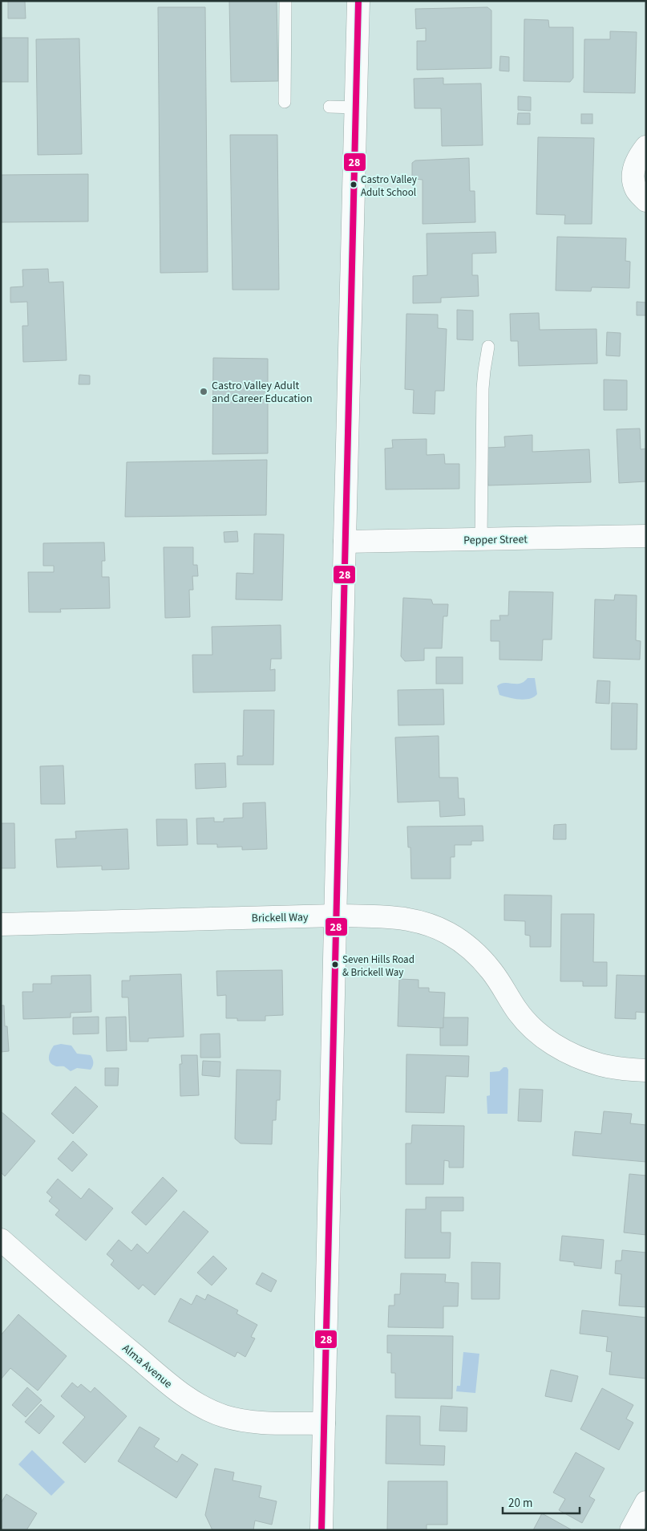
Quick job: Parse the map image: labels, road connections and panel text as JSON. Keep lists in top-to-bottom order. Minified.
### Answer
{"streets":{"street":["Pepper Street","Brickell Way","Alma Avenue"]},"places":["Castro Valley Adult School","Castro Valley Adult and Career Education","Seven Hills Road & Brickell Way"],"lines":["transit line 28"],"scale_bar":"20 m"}
